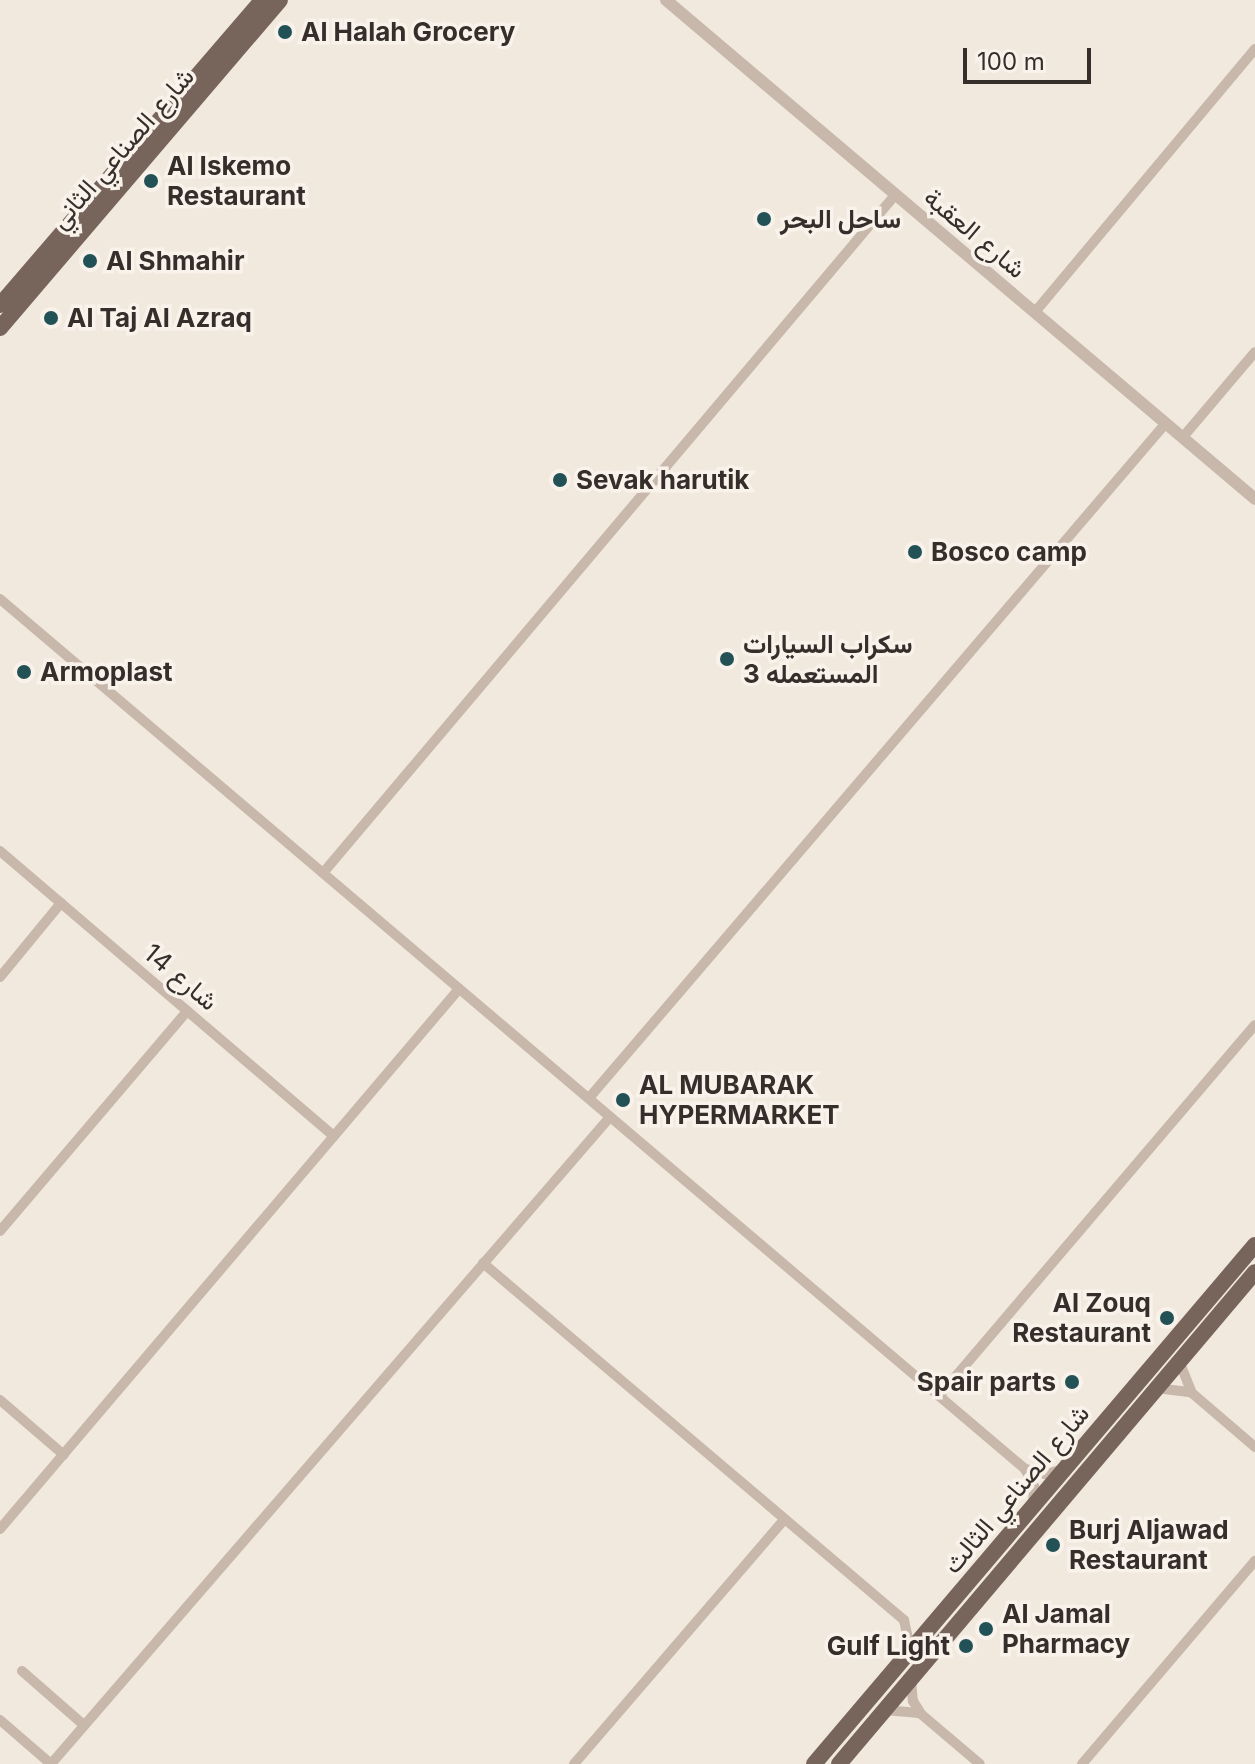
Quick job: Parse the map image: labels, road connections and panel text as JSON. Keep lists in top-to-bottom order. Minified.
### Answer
{"streets":{"main road":["شارع الصناعي الثاني","شارع الصناعي الثالث"],"street":["شارع العقبة","شارع 14"]},"places":["Al Halah Grocery","Al Iskemo Restaurant","ساحل البحر","Al Shmahir","Al Taj Al Azraq","Sevak harutik","Bosco camp","سكراب السيارات المستعمله 3","Armoplast","AL MUBARAK HYPERMARKET","Al Zouq Restaurant","Spair parts","Burj Aljawad Restaurant","Al Jamal Pharmacy","Gulf Light"],"scale_bar":"100 m"}
